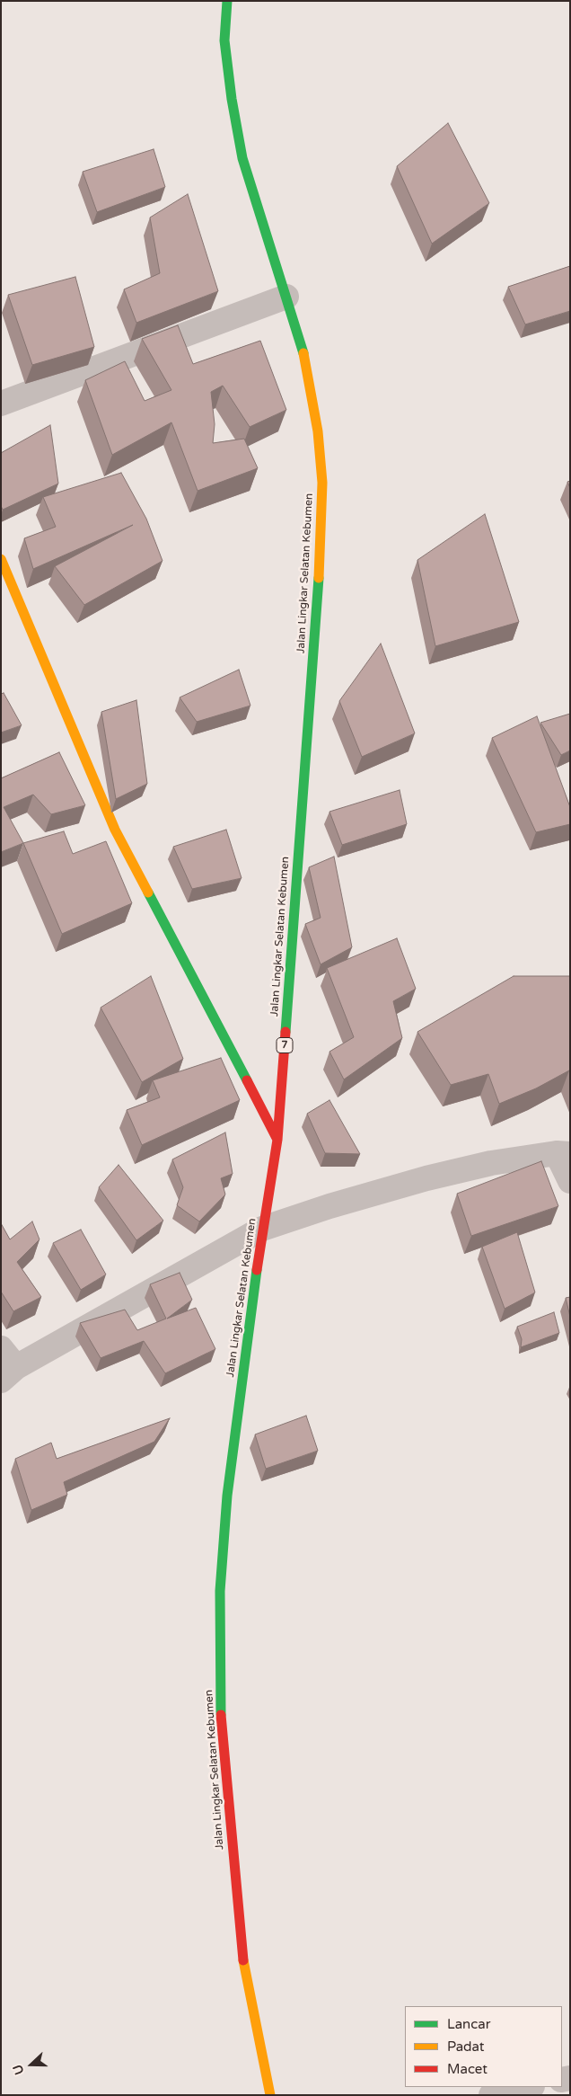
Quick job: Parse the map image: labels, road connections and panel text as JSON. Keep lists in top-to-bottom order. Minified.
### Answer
{"streets":{"main road":["Jalan Lingkar Selatan Kebumen","7"]},"legend":["Lancar","Padat","Macet"],"north":"left"}
